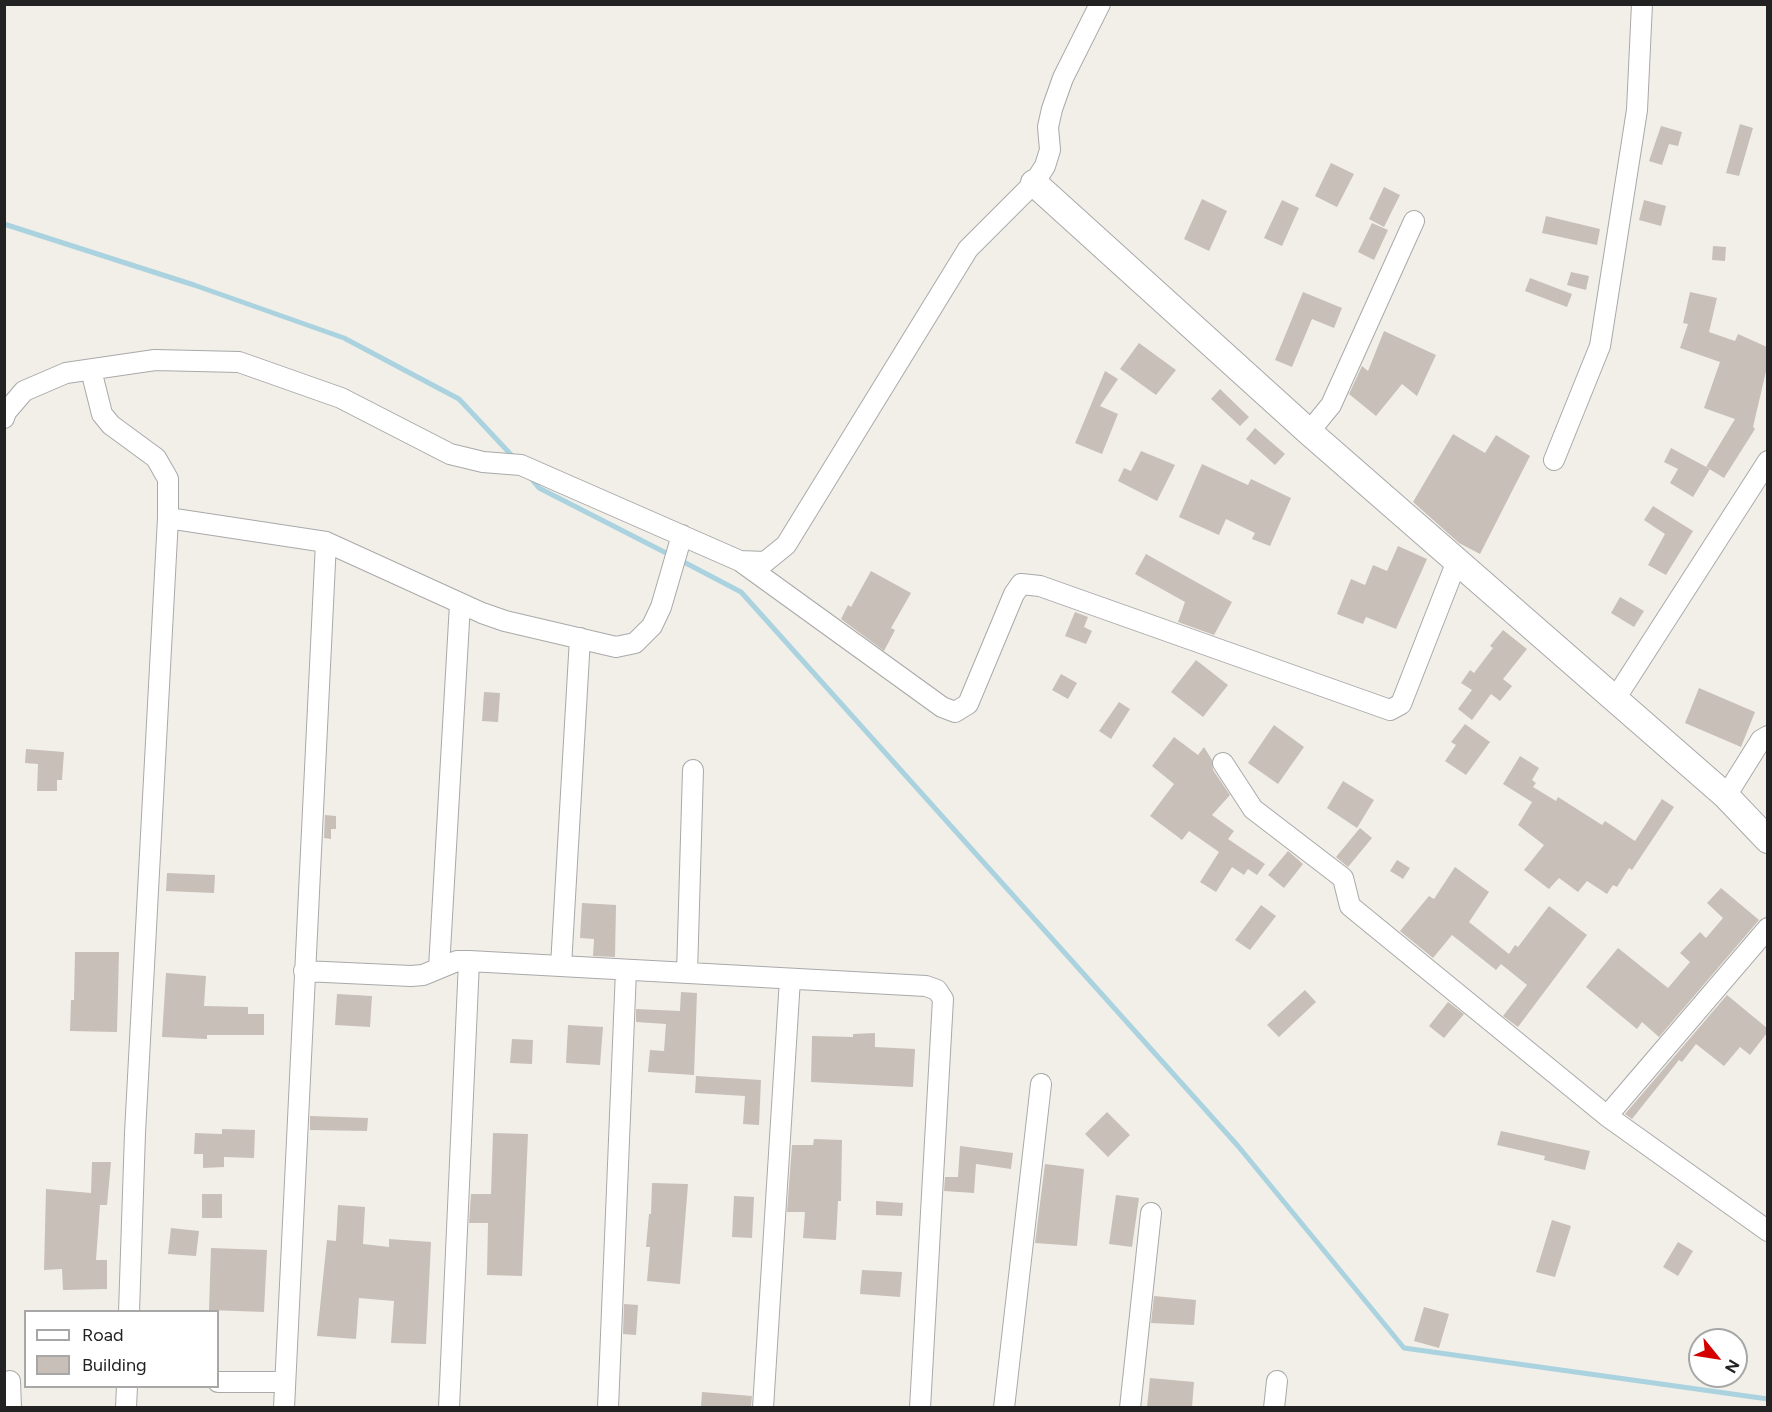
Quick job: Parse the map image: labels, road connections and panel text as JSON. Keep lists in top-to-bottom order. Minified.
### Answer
{"legend":["Road","Building"],"north":"bottom right"}
